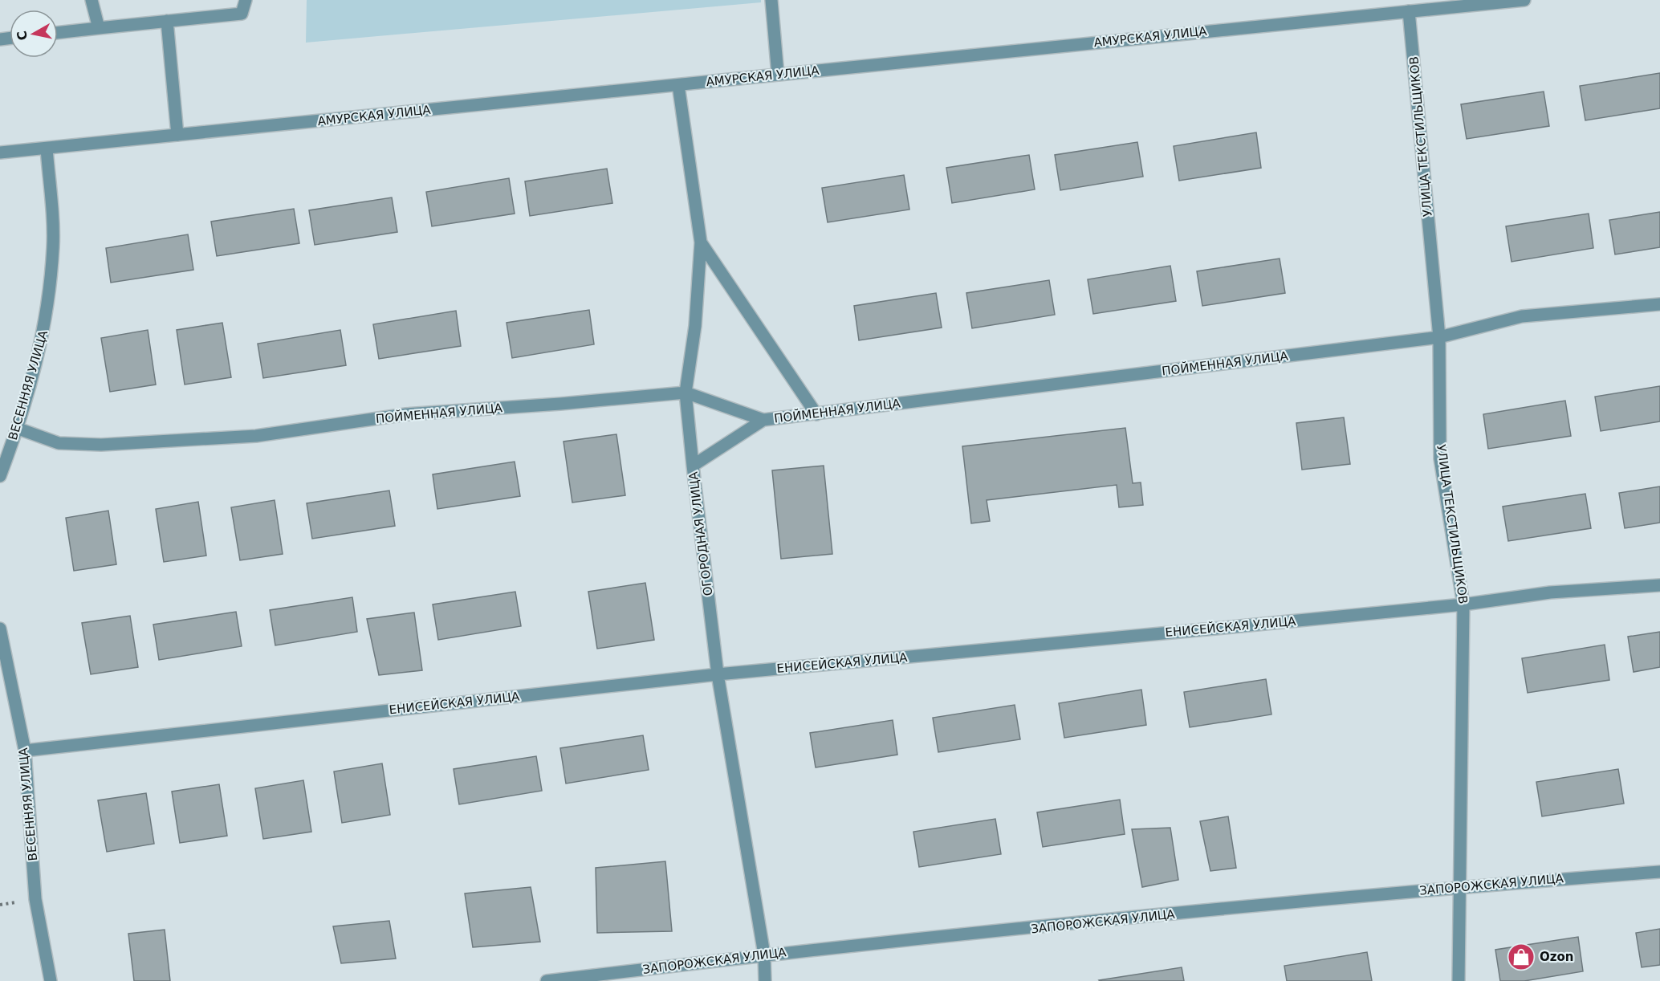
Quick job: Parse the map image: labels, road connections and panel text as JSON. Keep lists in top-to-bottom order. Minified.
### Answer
{"streets":{"street":["АМУРСКАЯ УЛИЦА","УЛИЦА ТЕКСТИЛЬЩИКОВ","ПОЙМЕННАЯ УЛИЦА","ВЕСЕННЯЯ УЛИЦА","ОГОРОДНАЯ УЛИЦА","ЕНИСЕЙСКАЯ УЛИЦА","ЗАПОРОЖСКАЯ УЛИЦА"]},"crossings":[["АМУРСКАЯ УЛИЦА","УЛИЦА ТЕКСТИЛЬЩИКОВ"],["АМУРСКАЯ УЛИЦА","ВЕСЕННЯЯ УЛИЦА"],["АМУРСКАЯ УЛИЦА","ОГОРОДНАЯ УЛИЦА"],["УЛИЦА ТЕКСТИЛЬЩИКОВ","ПОЙМЕННАЯ УЛИЦА"],["УЛИЦА ТЕКСТИЛЬЩИКОВ","ЕНИСЕЙСКАЯ УЛИЦА"],["УЛИЦА ТЕКСТИЛЬЩИКОВ","ЗАПОРОЖСКАЯ УЛИЦА"],["ПОЙМЕННАЯ УЛИЦА","ВЕСЕННЯЯ УЛИЦА"],["ПОЙМЕННАЯ УЛИЦА","ОГОРОДНАЯ УЛИЦА"],["ВЕСЕННЯЯ УЛИЦА","ЕНИСЕЙСКАЯ УЛИЦА"],["ОГОРОДНАЯ УЛИЦА","ЕНИСЕЙСКАЯ УЛИЦА"],["ОГОРОДНАЯ УЛИЦА","ЗАПОРОЖСКАЯ УЛИЦА"]],"places":{"shop":["Ozon"]},"north":"left"}
